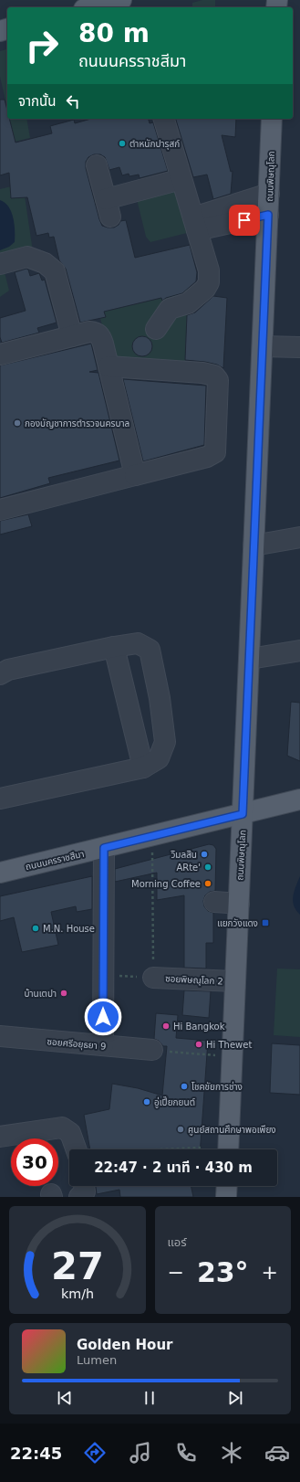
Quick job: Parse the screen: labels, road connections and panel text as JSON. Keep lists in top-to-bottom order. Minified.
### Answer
{"streets":{"main road":["ถนนพิษณุโลก","ถนนนครราชสีมา"],"street":["ซอยพิษณุโลก 2","ซอยศรีอยุธยา 9"]},"crossings":[["ถนนพิษณุโลก","ถนนนครราชสีมา"],["ถนนพิษณุโลก","ซอยพิษณุโลก 2"]],"places":{"other":["ตำหนักปารุสก์","กองบัญชาการตำรวจนครบาล","วิมลสิน","ARte'","Morning Coffee","M.N. House","บ้านเตปา","Hi Bangkok","Hi Thewet","โชคชัยการช่าง","อู่เปี๊ยกยนต์","ศูนย์สถานศึกษาพอเพียง"],"transit":["แยกวังแดง"]},"page":{"turn":["80 m","ถนนนครราชสีมา"],"then":"จากนั้น","limit":"30","trip":"22:47 · 2 นาที · 430 m","tile":"แอร์","heat":["−","23°","+"],"song":["Golden Hour","Lumen"],"tabs":"22:45","gauge":["27","km/h"]}}
